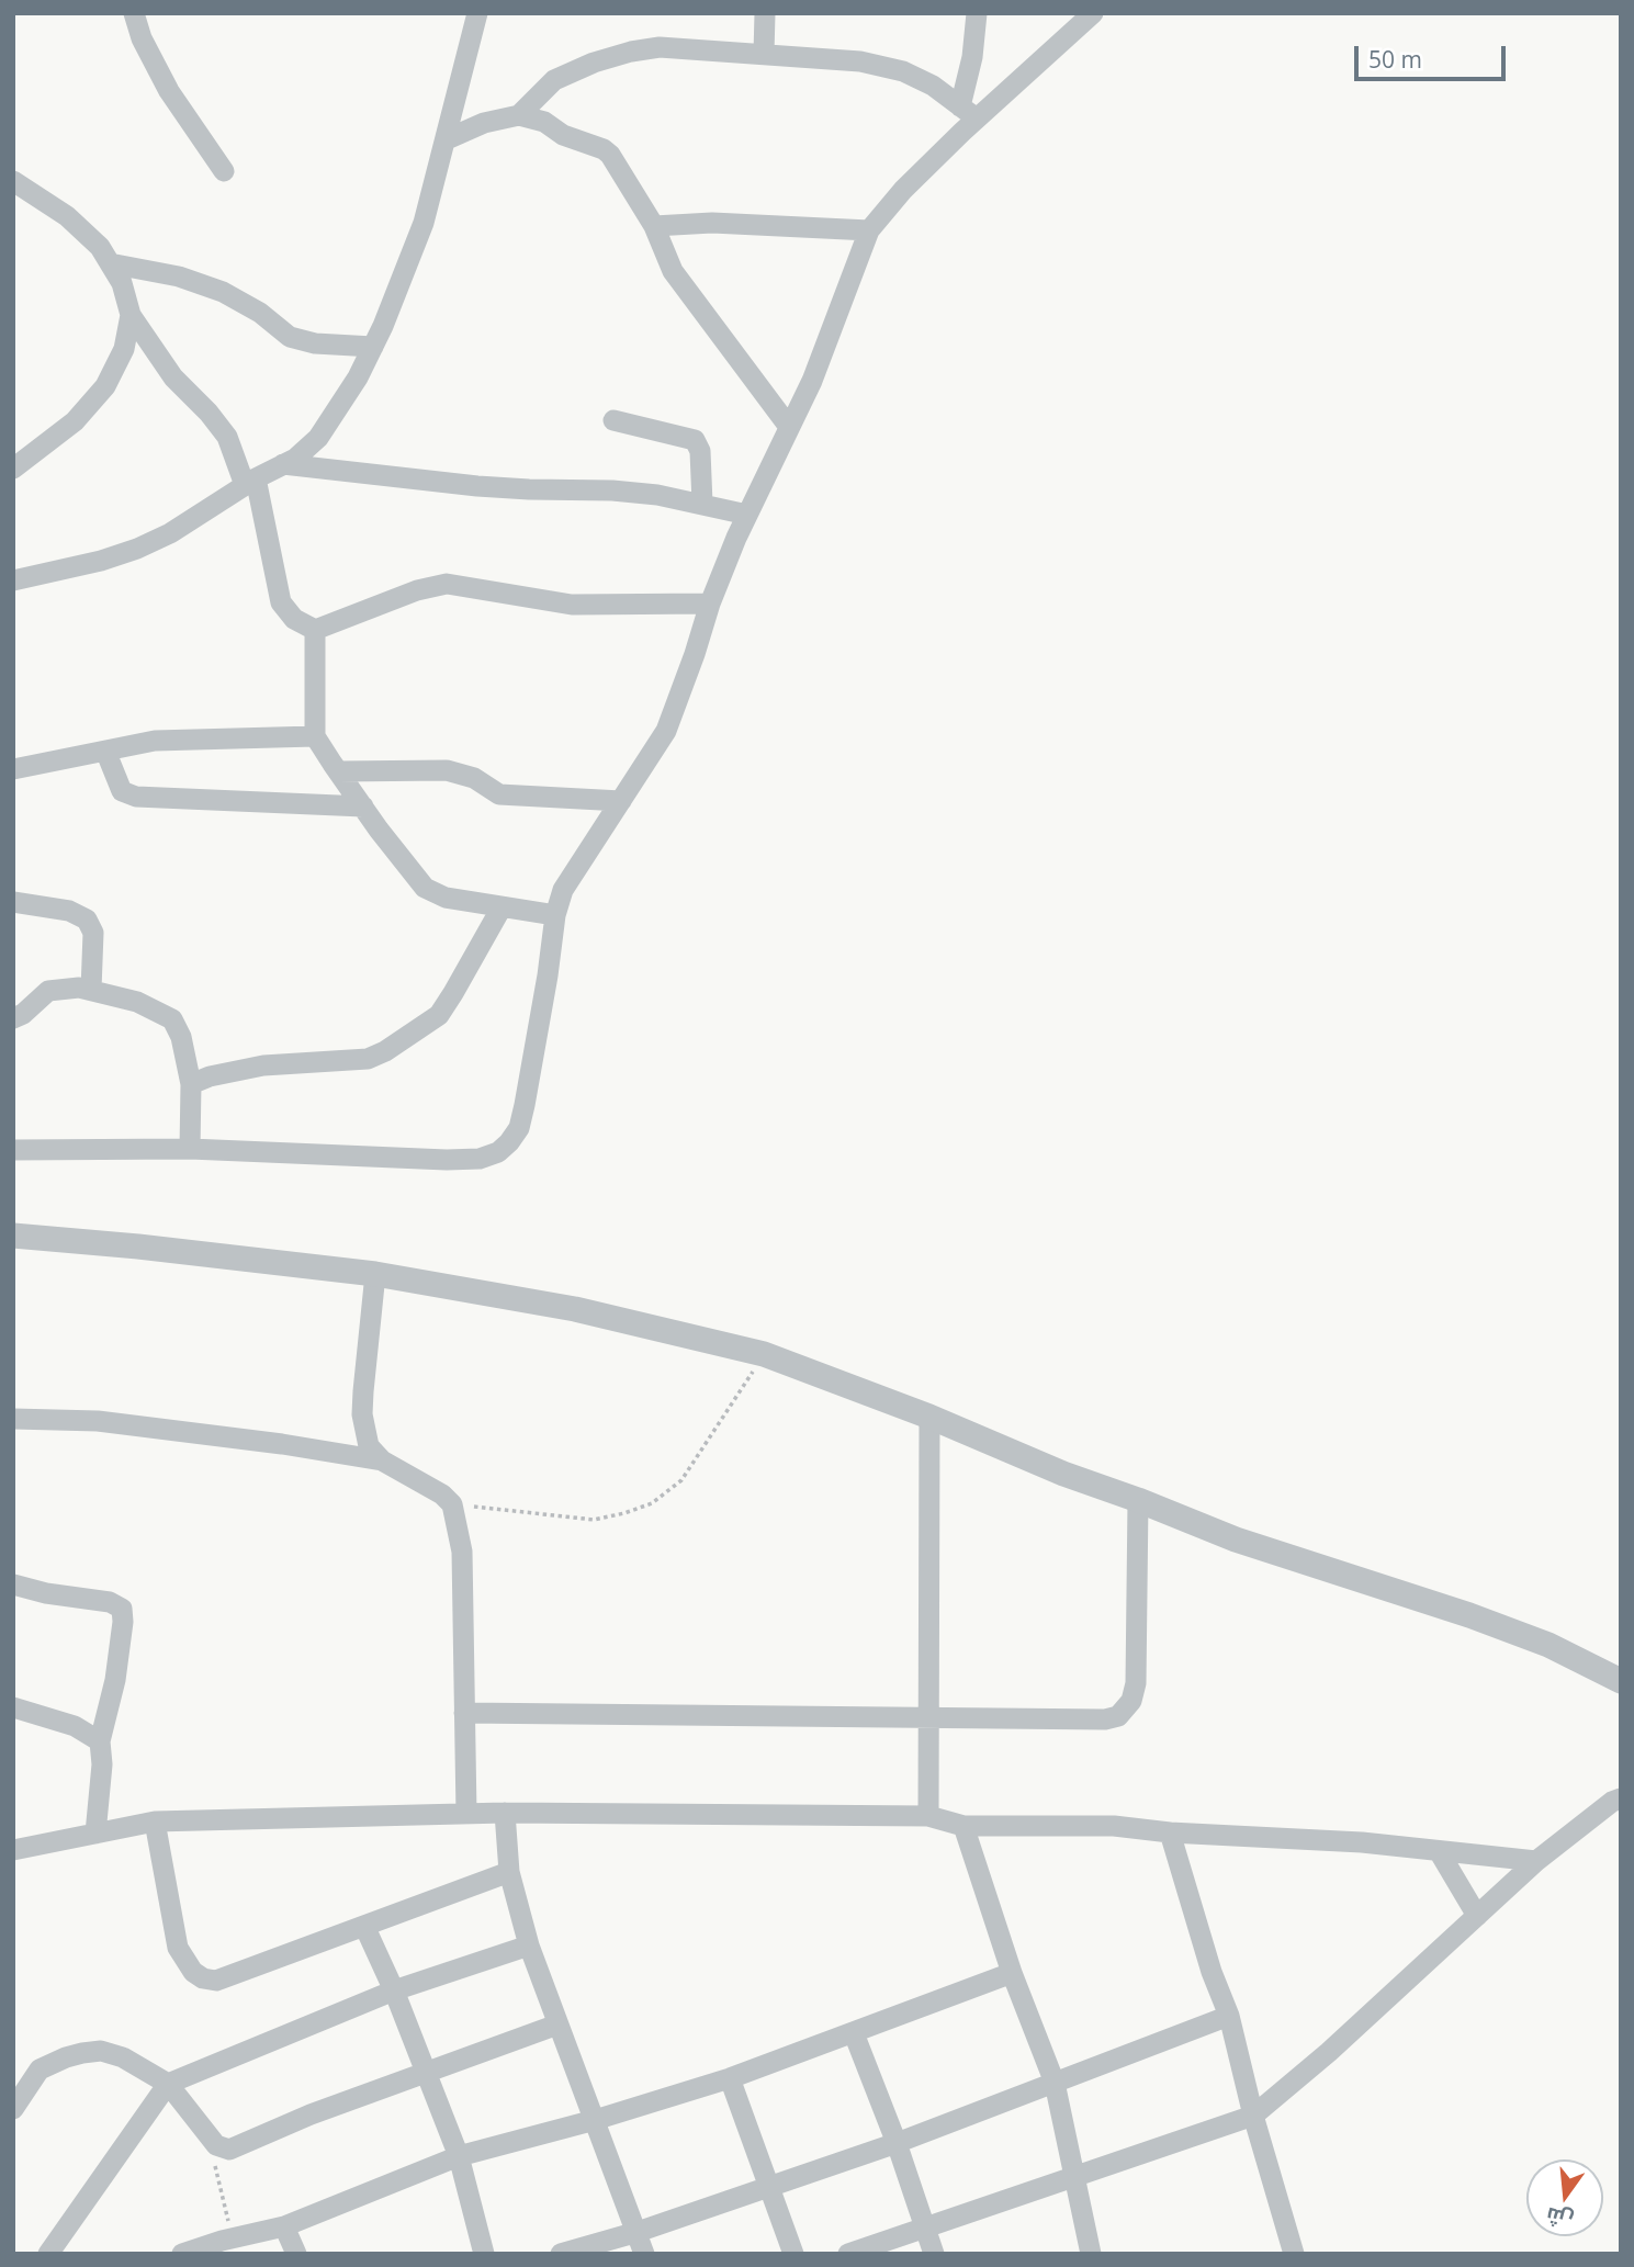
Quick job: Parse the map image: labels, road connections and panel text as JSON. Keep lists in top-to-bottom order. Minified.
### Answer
{"scale_bar":"50 m","north":"bottom"}
